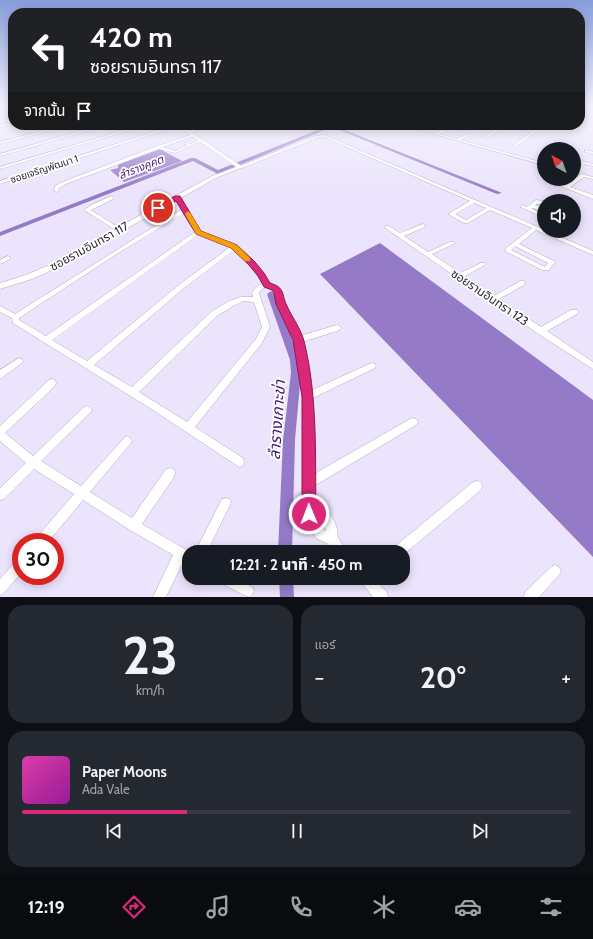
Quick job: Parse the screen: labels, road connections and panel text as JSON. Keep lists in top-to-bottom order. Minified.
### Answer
{"streets":{"street":["ซอยเจริญพัฒนา 1","ซอยรามอินทรา 117","ซอยรามอินทรา 123"]},"water":["ลำรางคูคต","ลำรางเกาะข่า"],"north":"top left","page":{"turn":["420 m","ซอยรามอินทรา 117"],"then":"จากนั้น","limit":"30","trip":"12:21 · 2 นาที · 450 m","tile":[["23","km/h"],"แอร์"],"heat":["−","20°","+"],"song":["Paper Moons","Ada Vale"],"tabs":"12:19"}}
